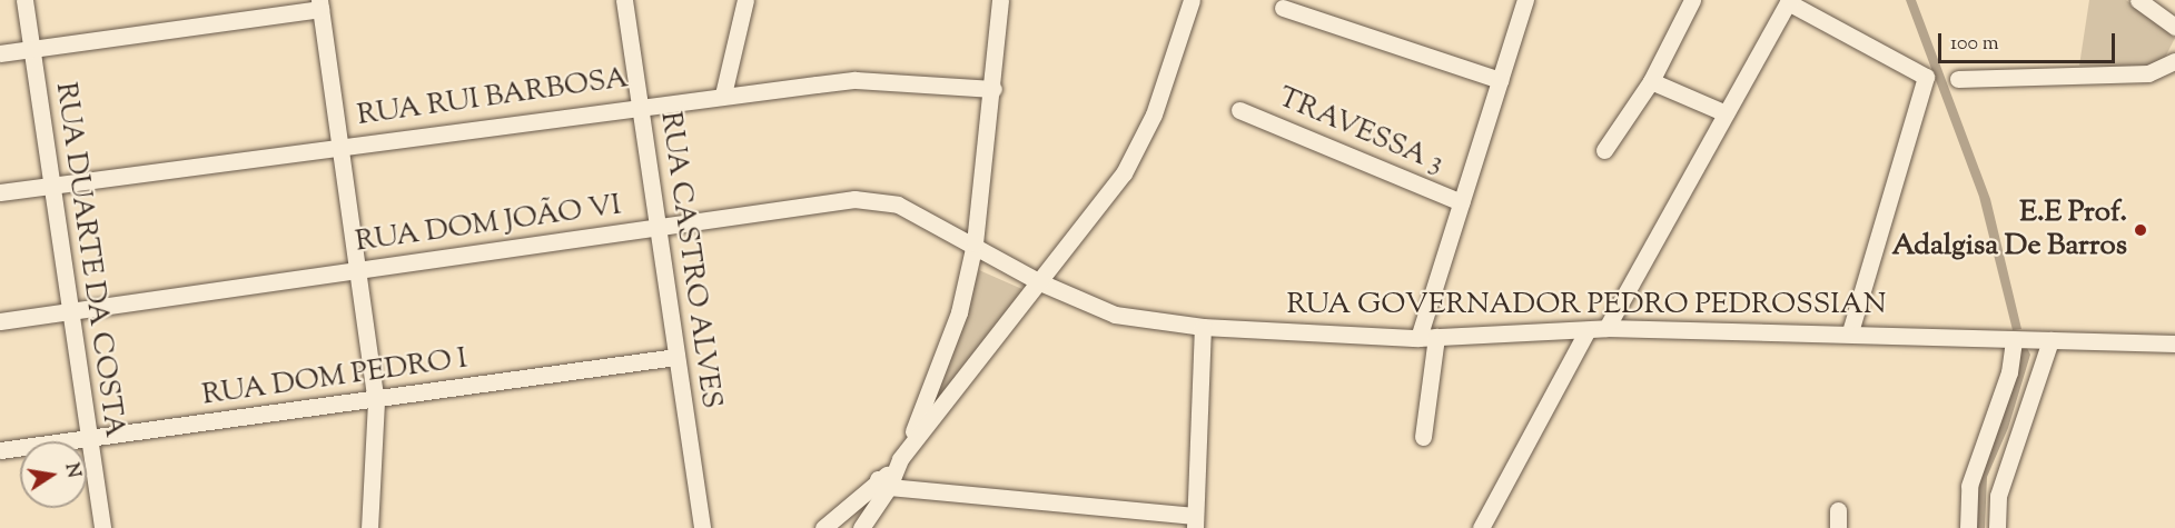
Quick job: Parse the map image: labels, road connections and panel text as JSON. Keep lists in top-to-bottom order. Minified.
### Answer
{"streets":{"street":["RUA RUI BARBOSA","TRAVESSA 3","RUA DOM JOÃO VI","RUA DUARTE DA COSTA","RUA CASTRO ALVES","RUA GOVERNADOR PEDRO PEDROSSIAN","RUA DOM PEDRO I"]},"crossings":[["RUA RUI BARBOSA","RUA DUARTE DA COSTA"],["RUA RUI BARBOSA","RUA CASTRO ALVES"],["RUA DOM JOÃO VI","RUA DUARTE DA COSTA"],["RUA DOM JOÃO VI","RUA CASTRO ALVES"],["RUA DOM JOÃO VI","RUA GOVERNADOR PEDRO PEDROSSIAN"],["RUA DUARTE DA COSTA","RUA DOM PEDRO I"],["RUA CASTRO ALVES","RUA DOM PEDRO I"]],"places":["E.E Prof. Adalgisa De Barros"],"scale_bar":"100 m","north":"right"}
